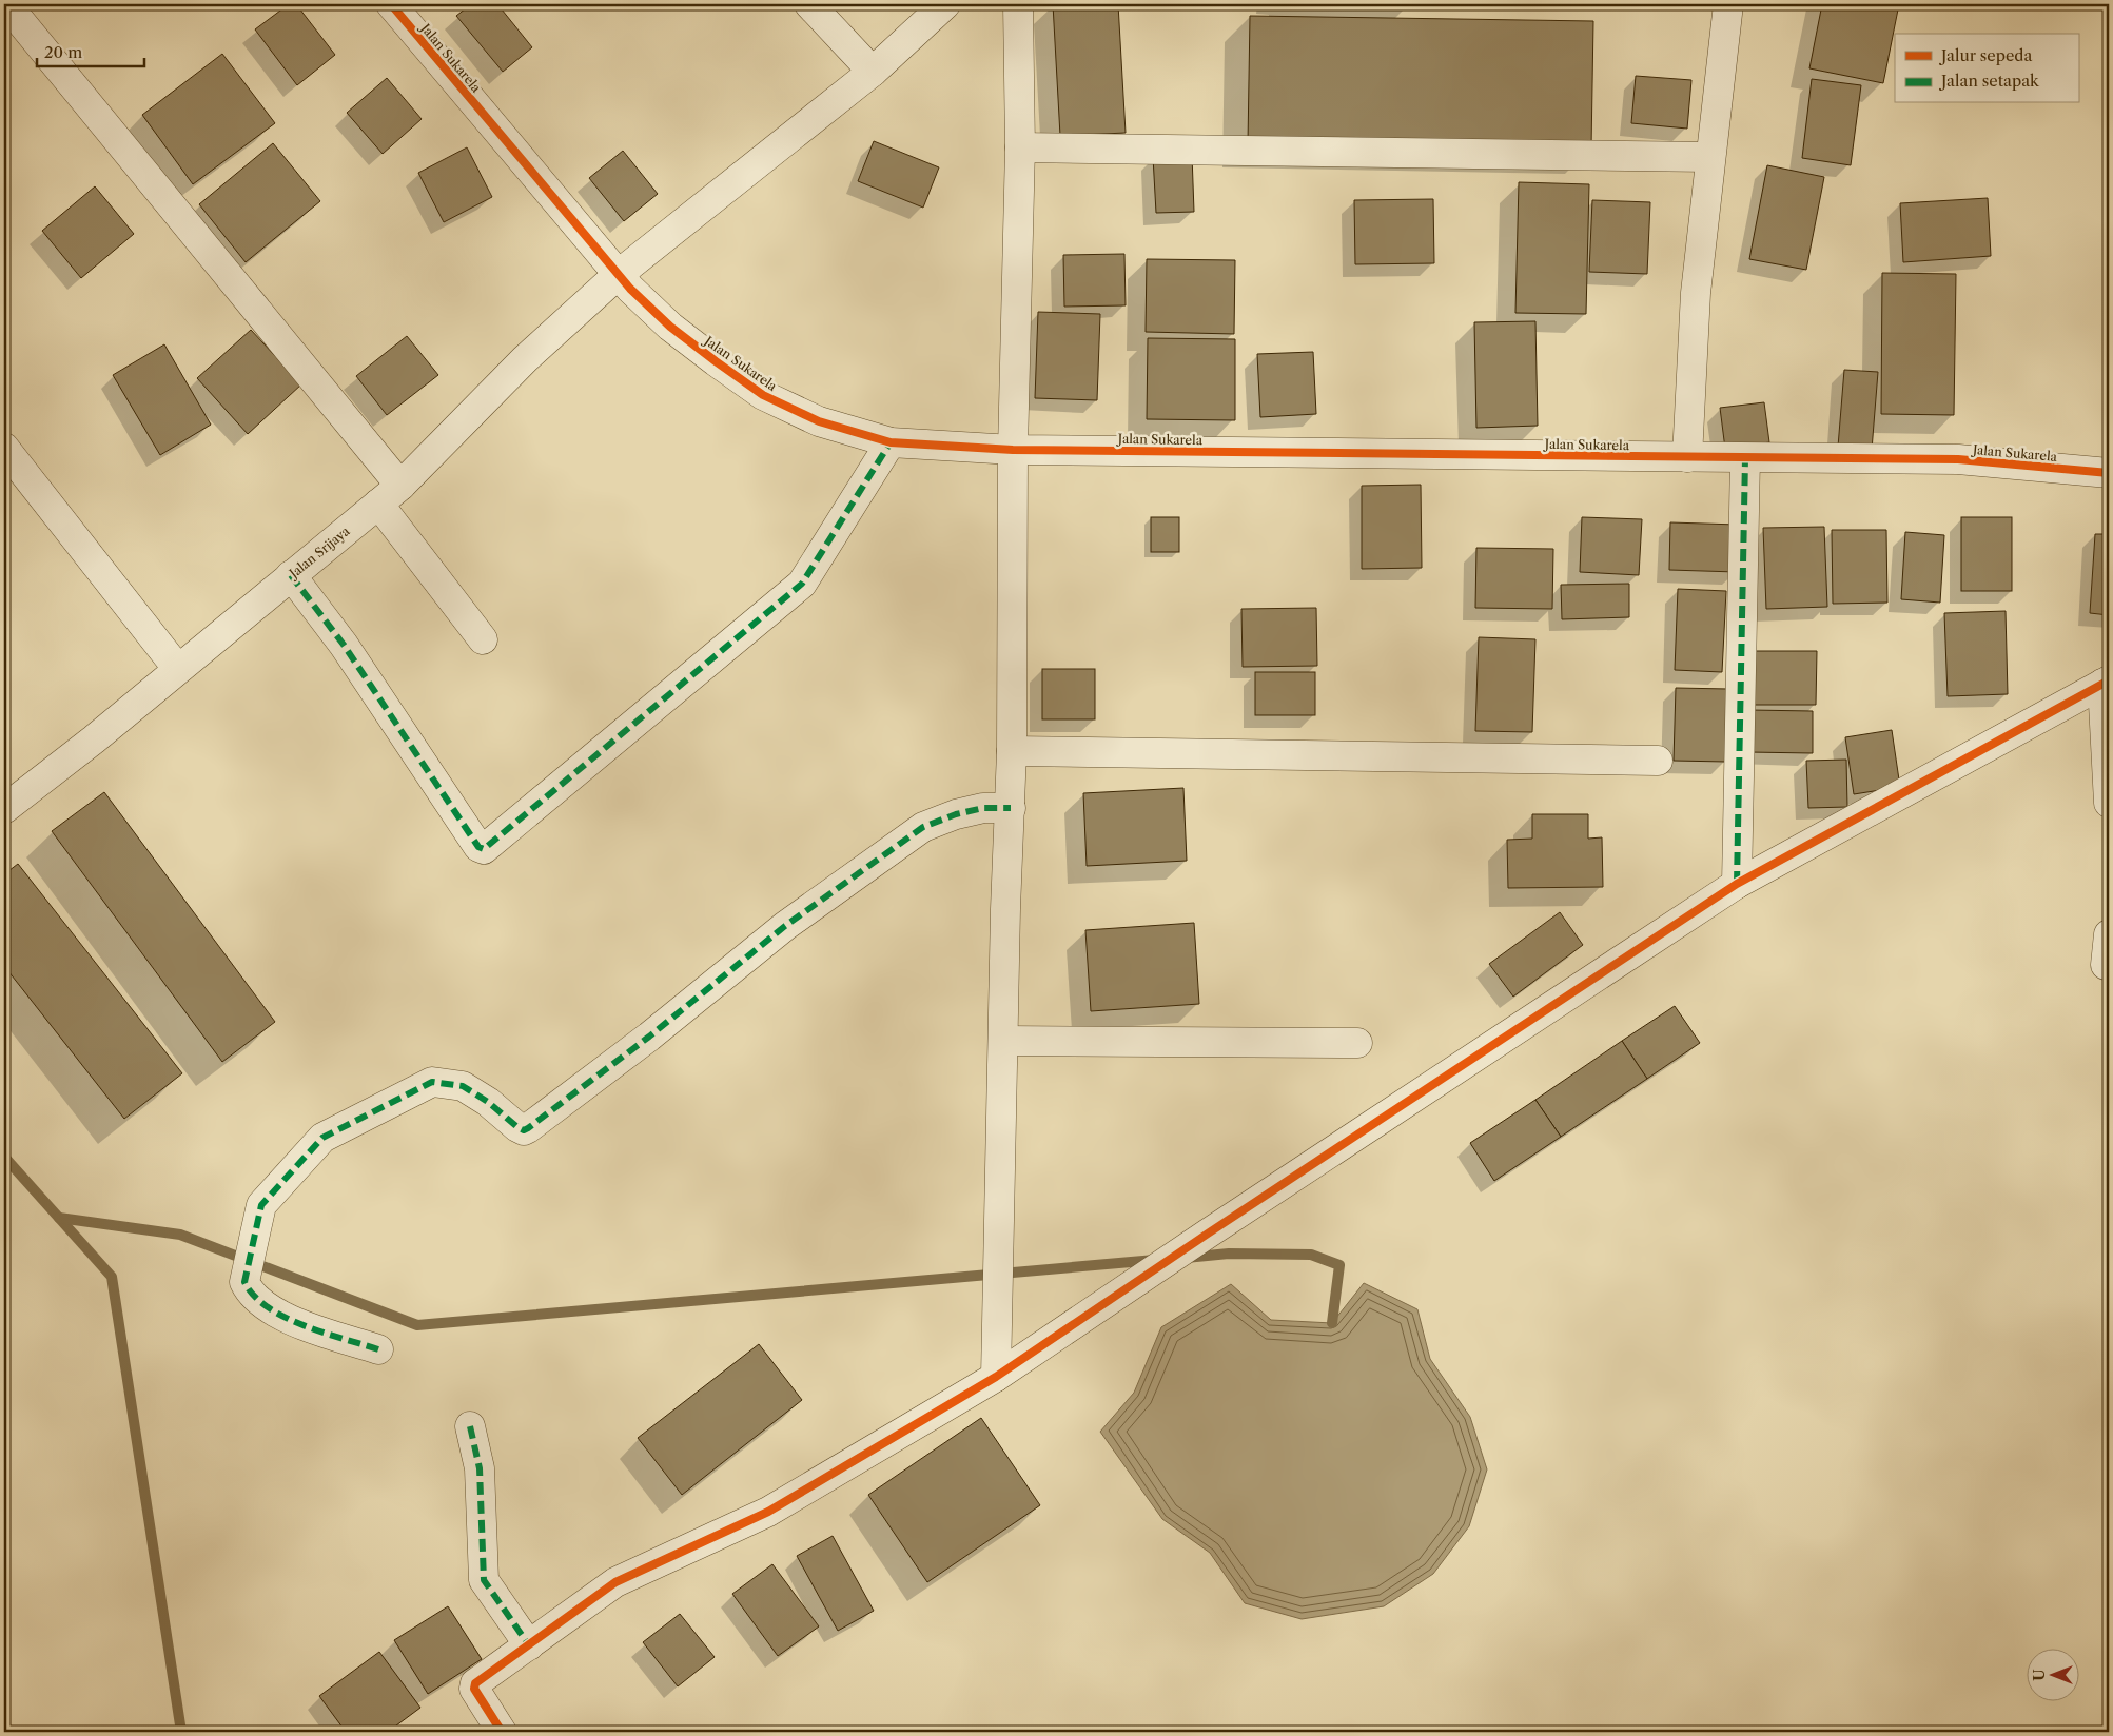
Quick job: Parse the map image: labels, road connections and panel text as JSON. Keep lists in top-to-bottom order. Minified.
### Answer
{"streets":{"street":["Jalan Sukarela","Jalan Srijaya"]},"crossings":[["Jalan Sukarela","Jalan Srijaya"]],"legend":["Jalur sepeda","Jalan setapak"],"scale_bar":"20 m","north":"left"}
